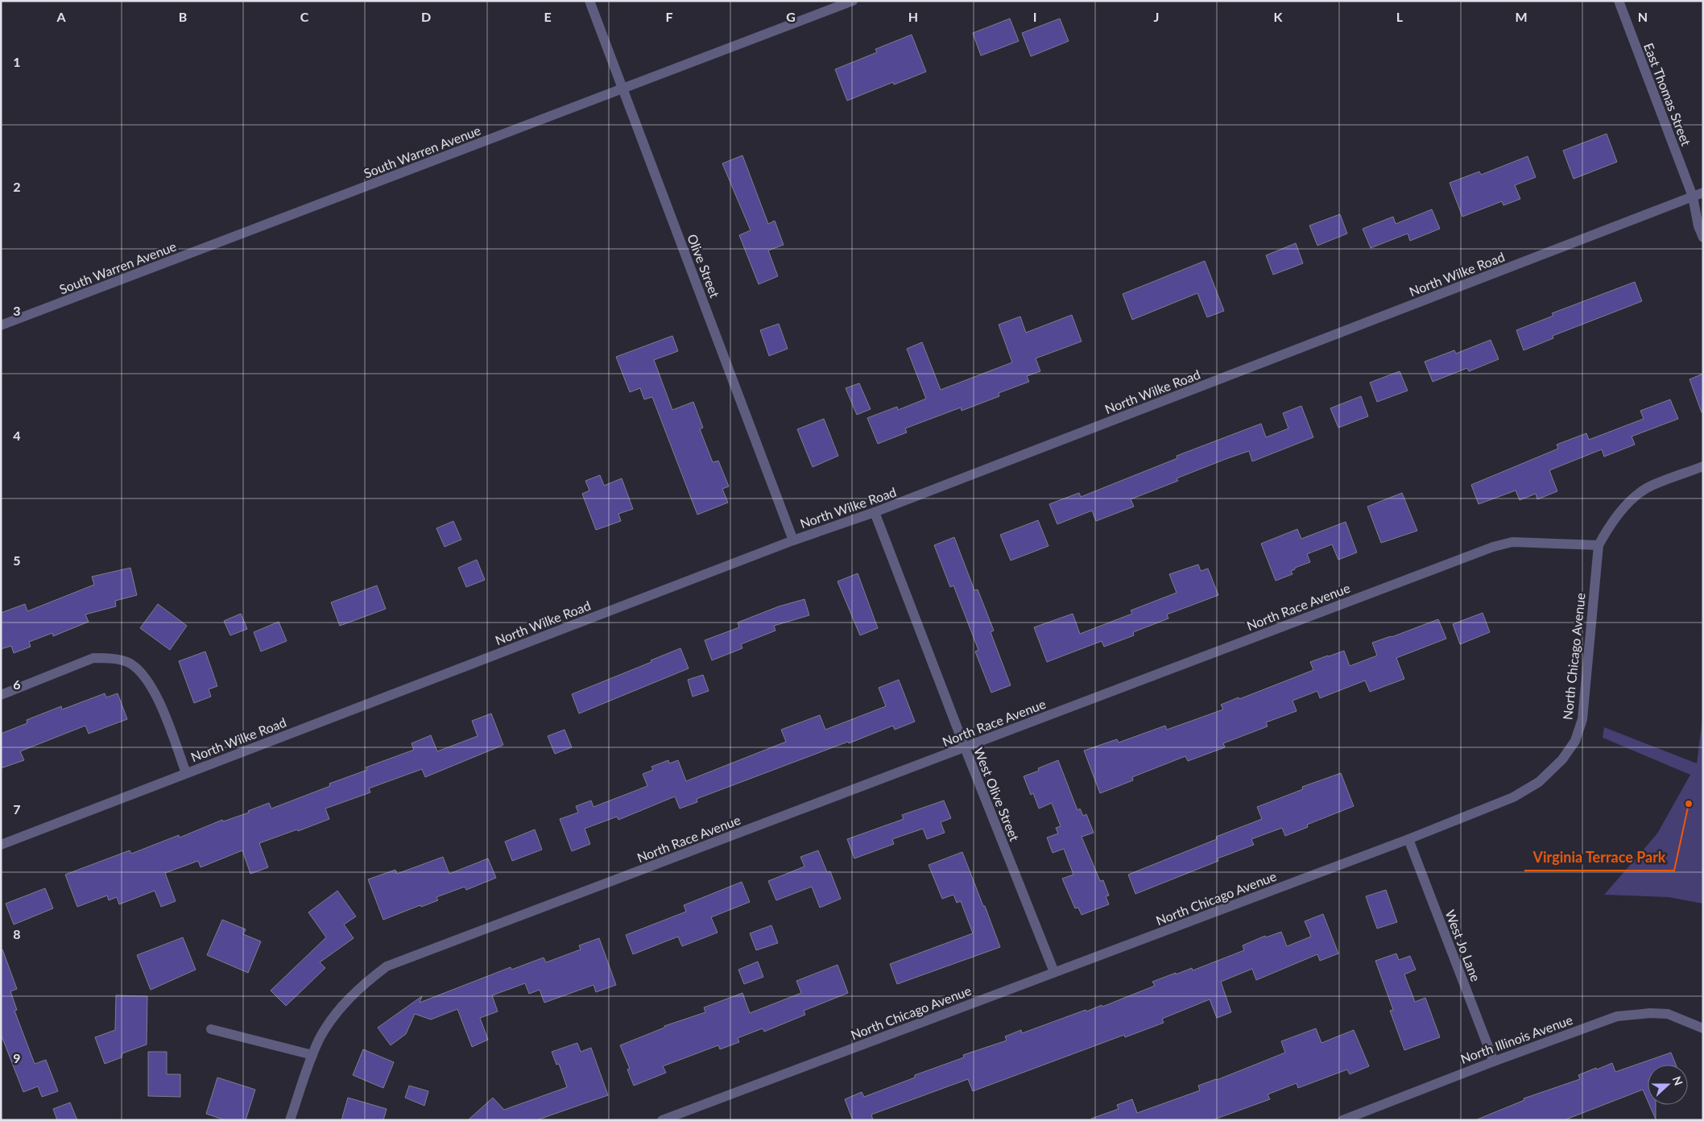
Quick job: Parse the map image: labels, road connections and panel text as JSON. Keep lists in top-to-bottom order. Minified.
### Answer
{"streets":{"street":["East Thomas Street","South Warren Avenue","Olive Street","North Wilke Road","North Race Avenue","North Chicago Avenue","West Olive Street","West Jo Lane","North Illinois Avenue"]},"crossings":[["East Thomas Street","North Wilke Road"],["South Warren Avenue","Olive Street"],["Olive Street","North Wilke Road"],["North Wilke Road","West Olive Street"],["North Race Avenue","North Chicago Avenue"],["North Race Avenue","West Olive Street"],["North Chicago Avenue","West Olive Street"],["North Chicago Avenue","West Jo Lane"],["West Jo Lane","North Illinois Avenue"]],"places":["Virginia Terrace Park"],"north":"right","grid":{"columns":["A","B","C","D","E","F","G","H","I","J","K","L","M","N"],"rows":["1","2","3","4","5","6","7","8","9"]}}
